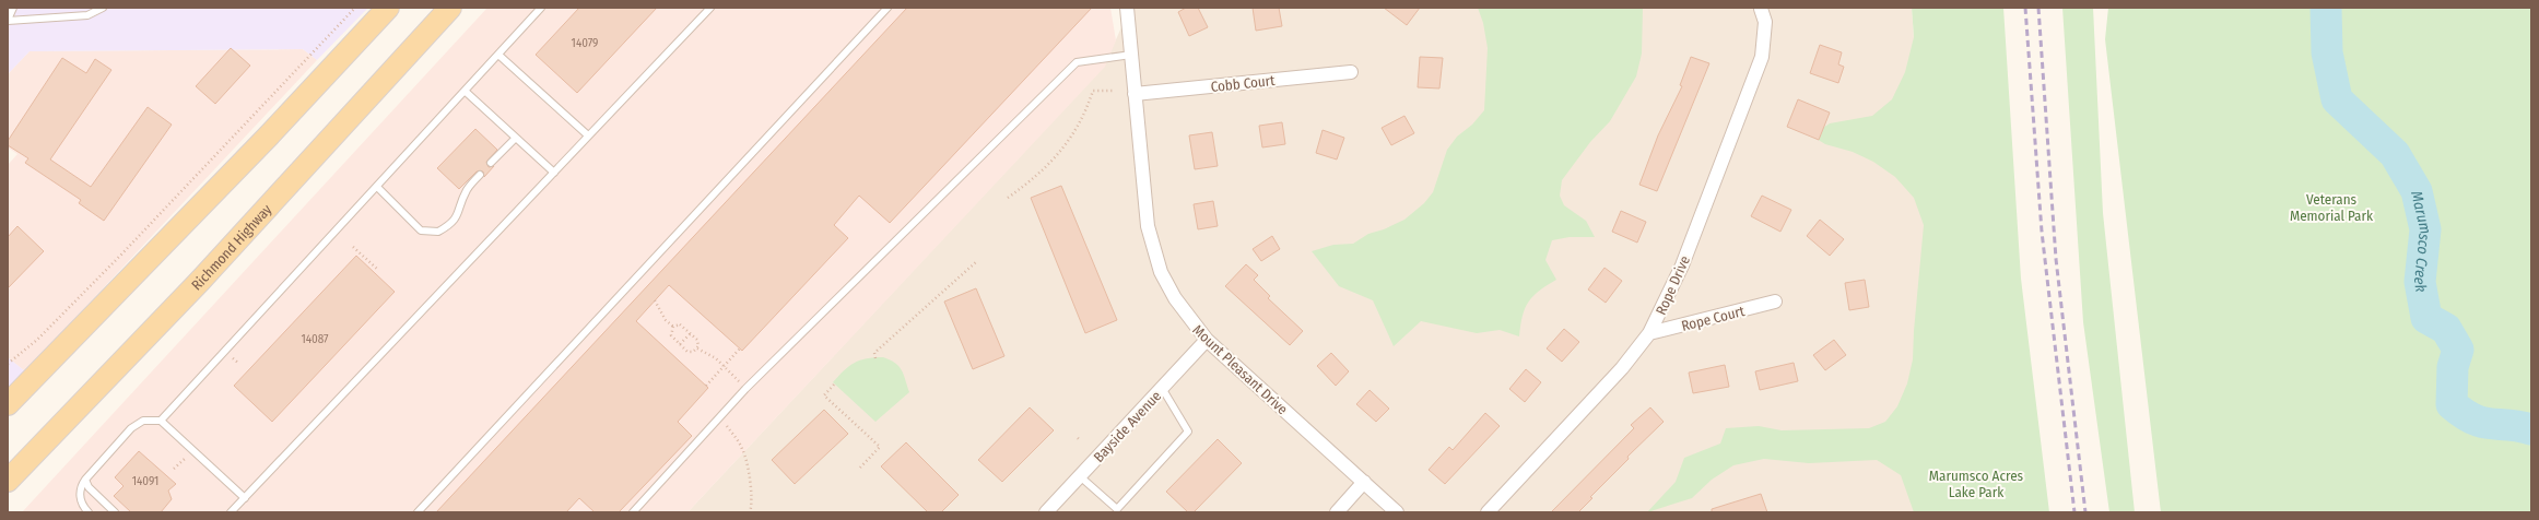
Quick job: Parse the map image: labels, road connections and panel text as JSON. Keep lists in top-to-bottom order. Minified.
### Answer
{"streets":{"main road":["Richmond Highway"],"street":["Cobb Court","Rope Drive","Rope Court","Mount Pleasant Drive","Bayside Avenue"]},"crossings":[["Cobb Court","Mount Pleasant Drive"],["Rope Drive","Rope Court"],["Mount Pleasant Drive","Bayside Avenue"]],"water":["Marumsco Creek"],"parks":["Veterans Memorial Park","Marumsco Acres Lake Park"],"house_numbers":["14079","14087","14091"]}
